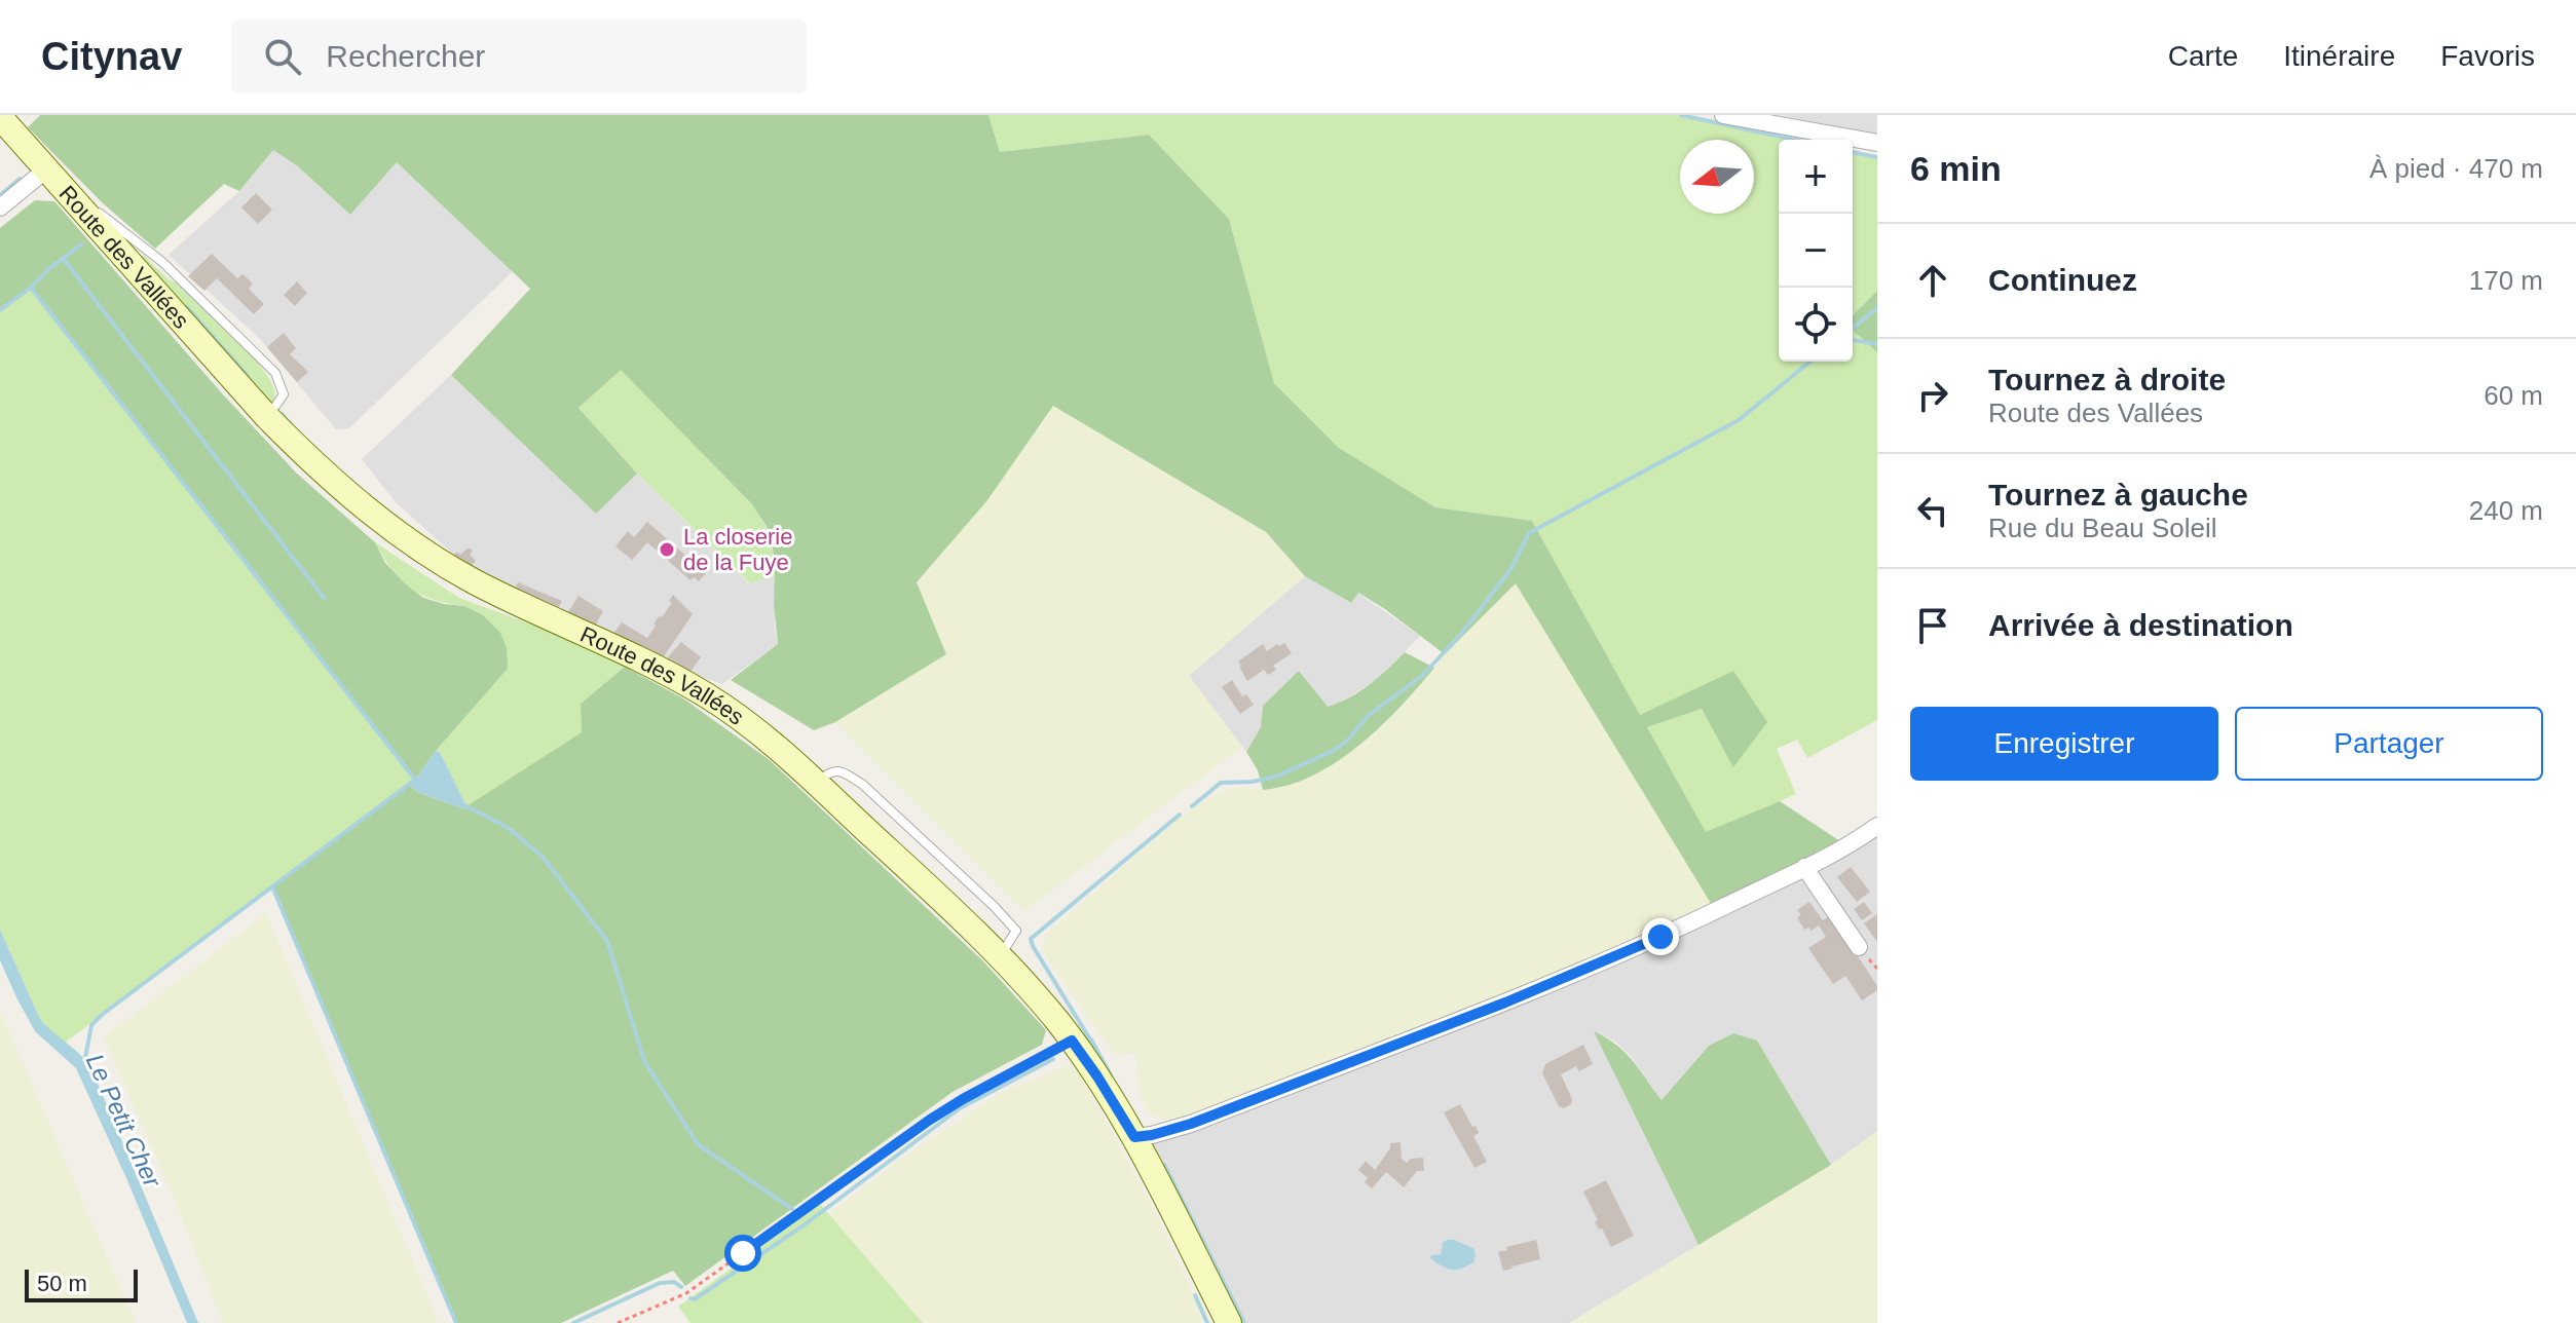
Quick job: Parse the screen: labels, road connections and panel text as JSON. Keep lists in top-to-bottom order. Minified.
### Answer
{"streets":{"main road":["Route des Vallées"]},"water":["Le Petit Cher"],"places":["La closerie de la Fuye"],"scale_bar":"50 m","north":"left","page":{"header":"Citynav","search":"Rechercher","nav":["Carte","Itinéraire","Favoris"],"heading":["6 min","À pied · 470 m"],"map_buttons":["+","−"],"list":[["Continuez","170 m"],["Tournez à droite","Route des Vallées","60 m"],["Tournez à gauche","Rue du Beau Soleil","240 m"],"Arrivée à destination"],"buttons":["Enregistrer","Partager"],"scale":"50 m"}}
